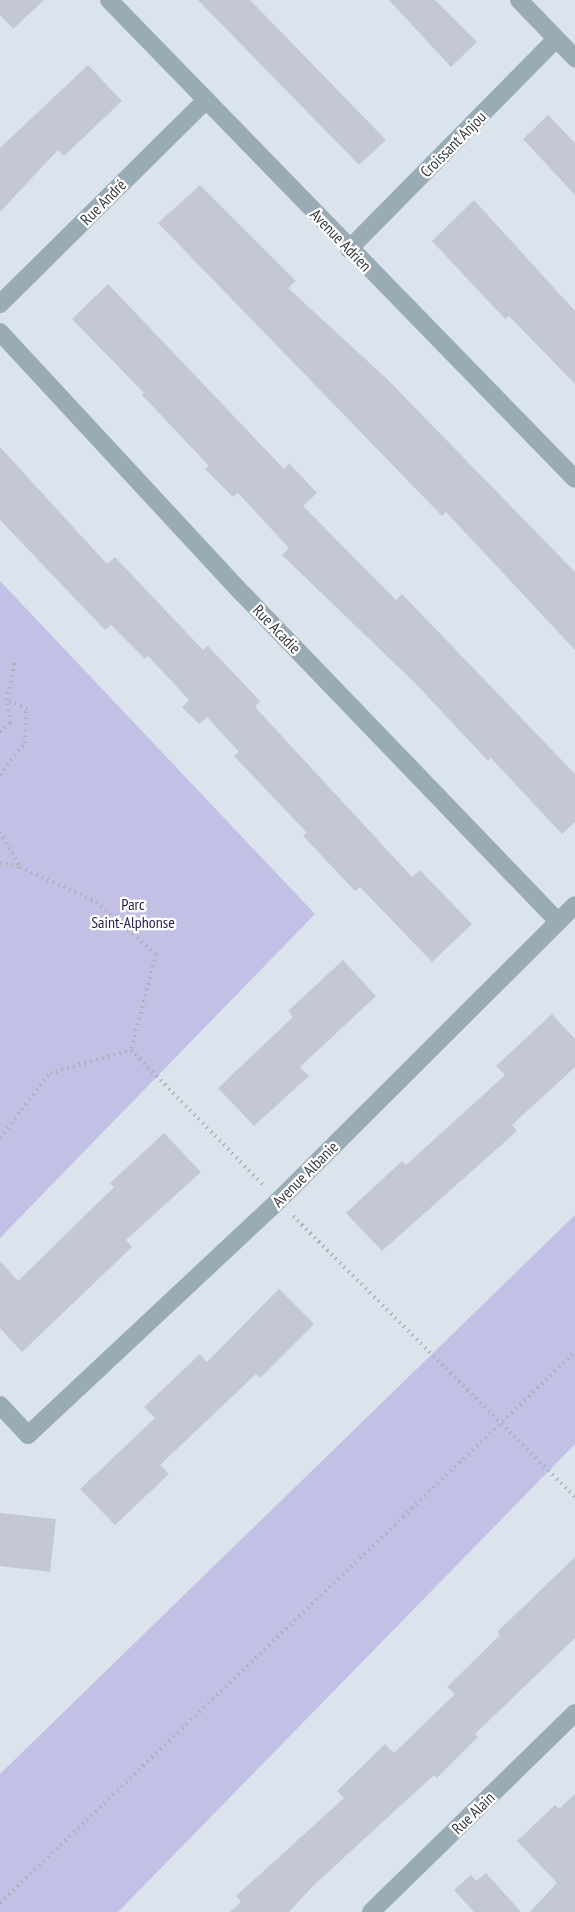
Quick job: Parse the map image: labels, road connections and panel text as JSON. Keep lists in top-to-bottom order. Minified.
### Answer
{"streets":{"street":["Croissant Anjou","Rue André","Avenue Adrien","Rue Acadie","Avenue Albanie","Rue Alain"]},"crossings":[["Croissant Anjou","Avenue Adrien"],["Rue André","Avenue Adrien"],["Rue Acadie","Avenue Albanie"]],"parks":["Parc Saint-Alphonse"]}
